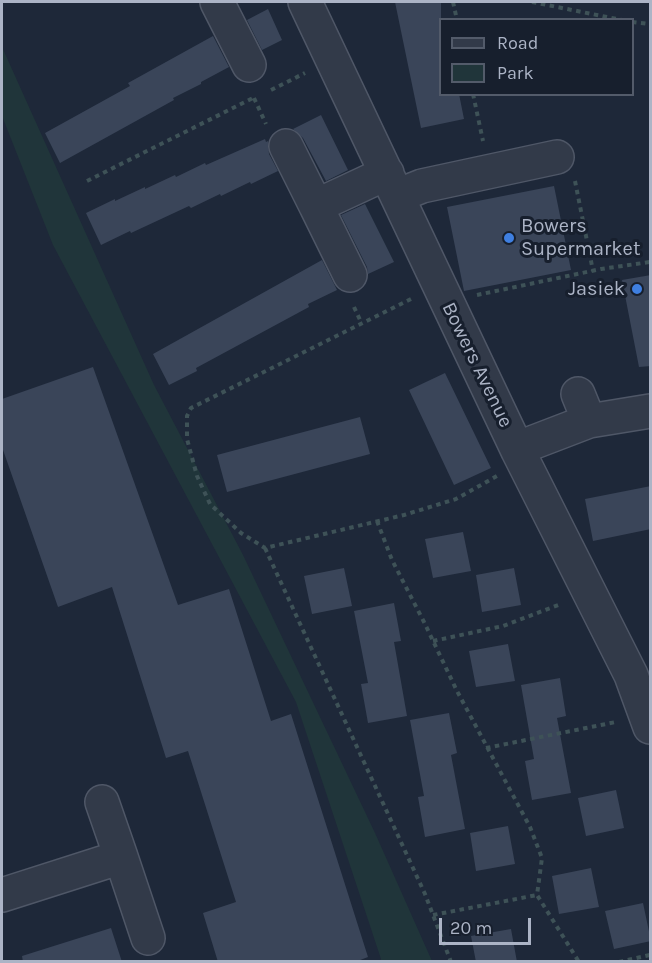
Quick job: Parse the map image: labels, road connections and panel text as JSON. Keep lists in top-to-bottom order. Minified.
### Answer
{"streets":{"street":["Bowers Avenue"]},"places":["Bowers Supermarket","Jasiek"],"legend":["Road","Park"],"scale_bar":"20 m"}
